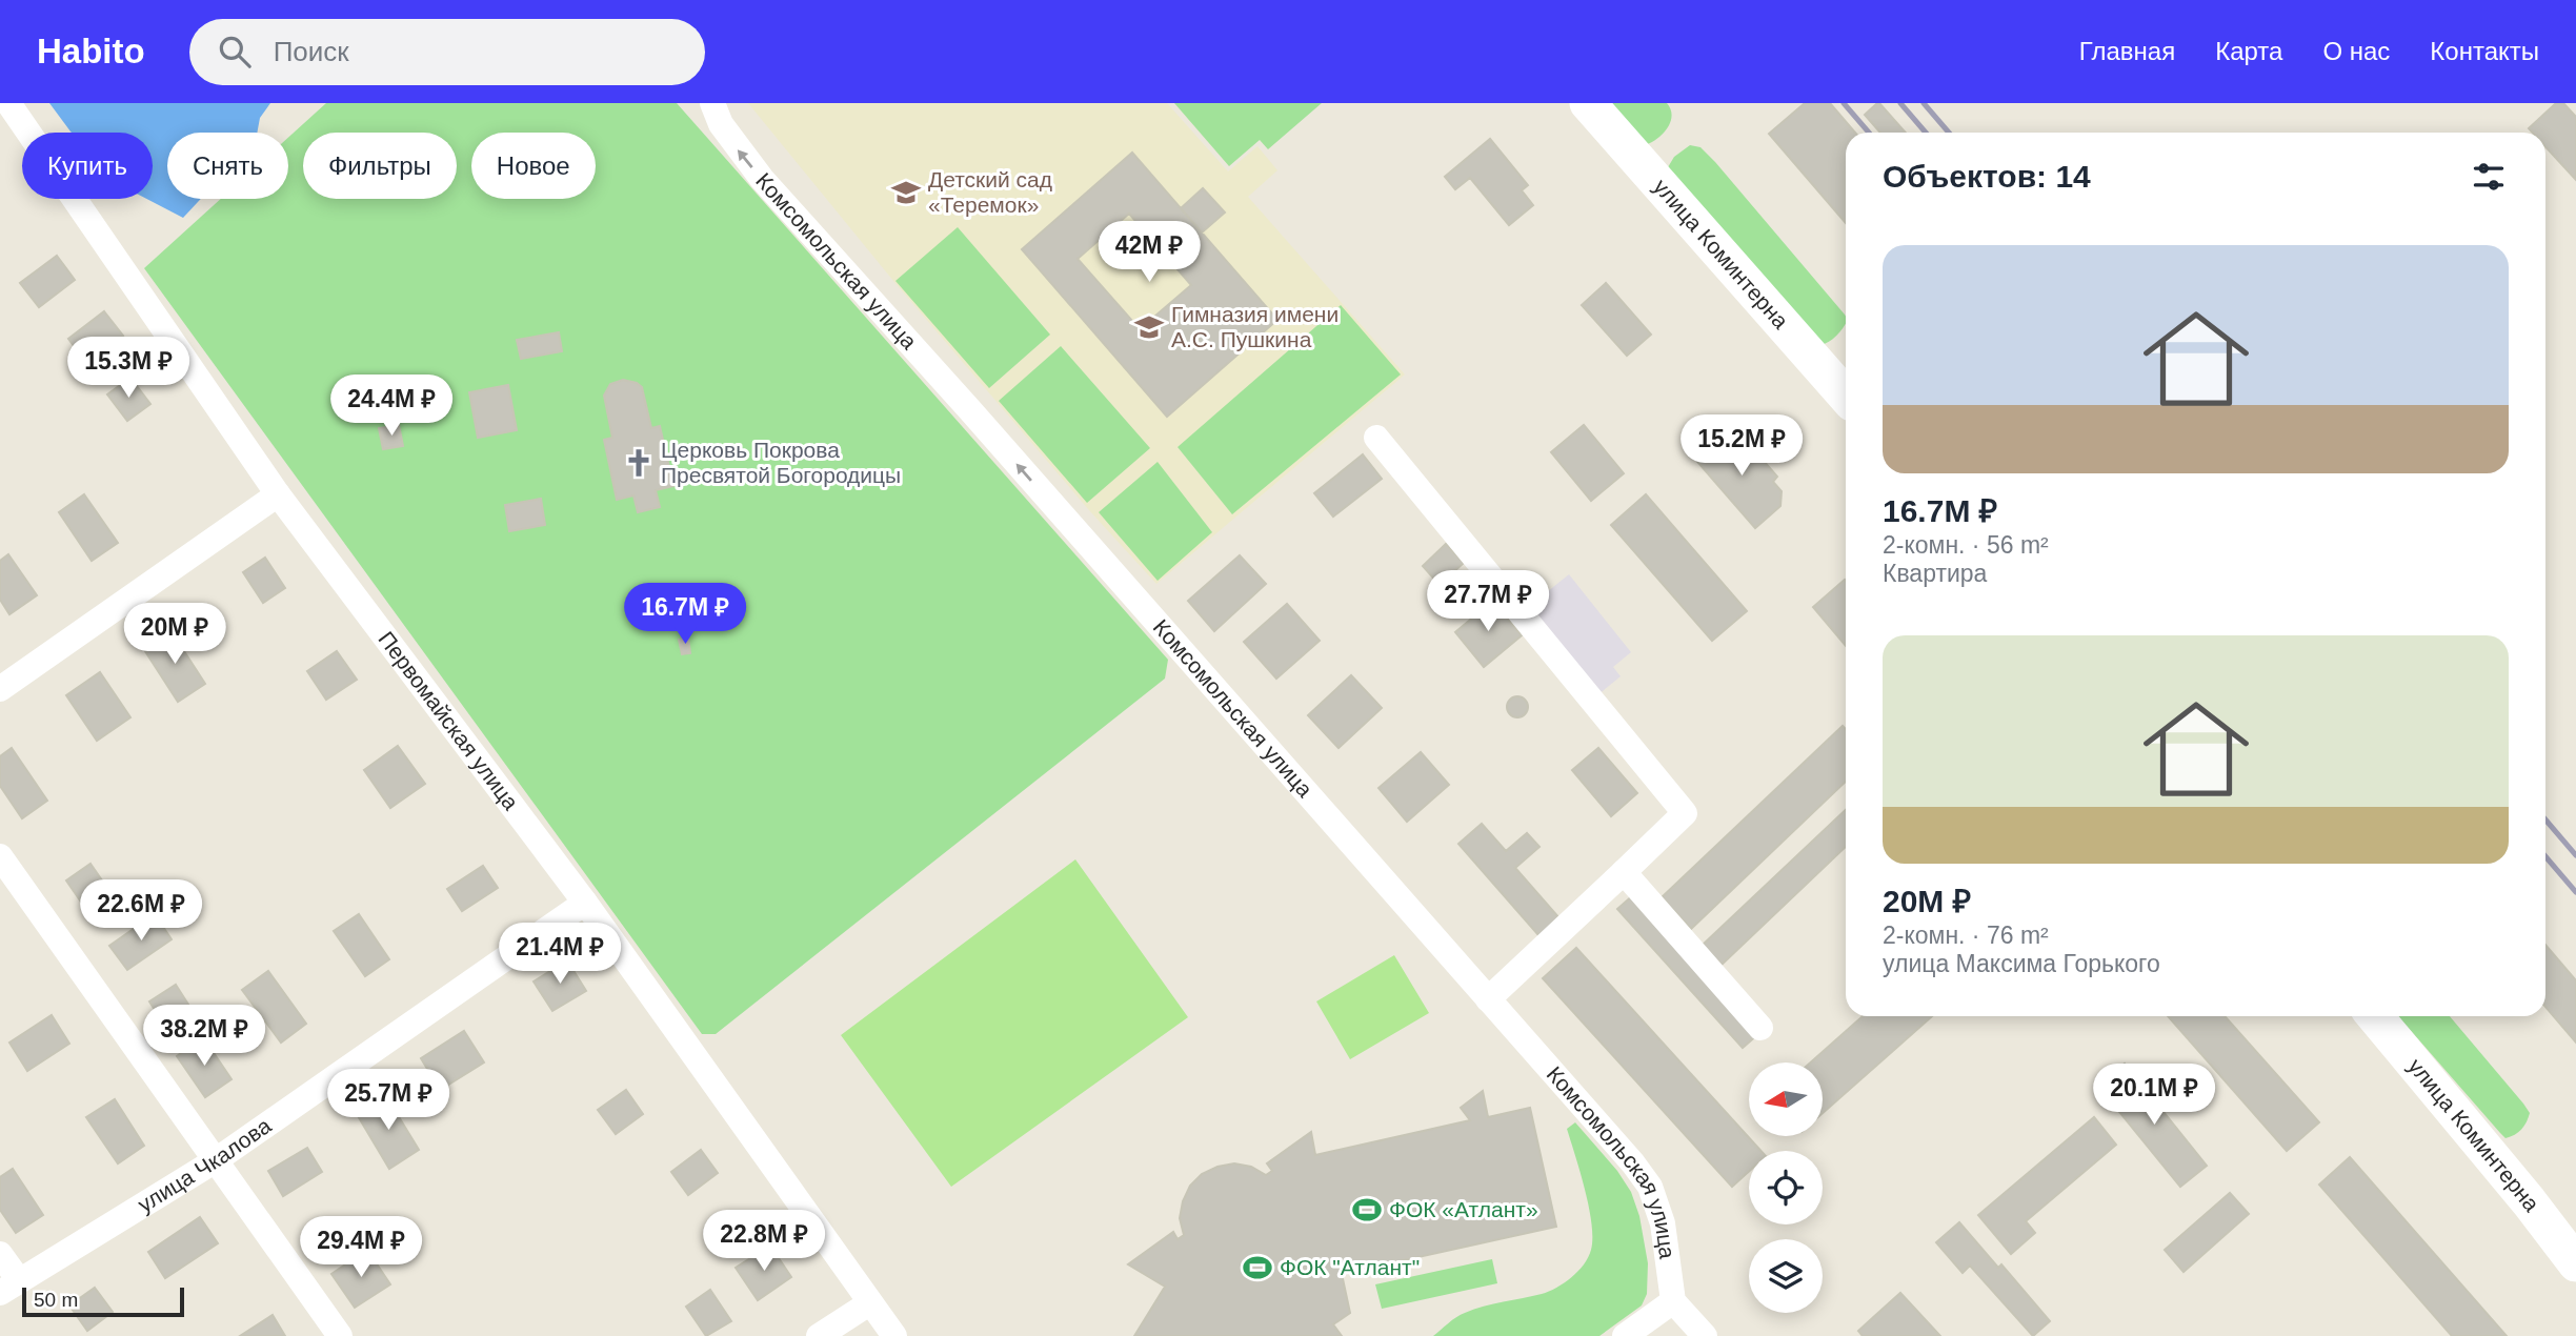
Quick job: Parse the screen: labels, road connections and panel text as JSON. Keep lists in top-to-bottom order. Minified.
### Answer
{"streets":{"street":["улица Коминтерна","Комсомольская улица","Первомайская улица","улица Чкалова"]},"crossings":[["Первомайская улица","улица Чкалова"]],"one_way":["Комсомольская улица"],"places":{"school or university":["Детский сад «Теремок»","Гимназия имени А.С. Пушкина"],"church":["Церковь Покрова Пресвятой Богородицы"],"sports":["ФОК «Атлант»","ФОК \"Атлант\""]},"scale_bar":"50 m","north":"left","page":{"header":"Habito","search":"Поиск","nav":["Главная","Карта","О нас","Контакты"],"chip":["Купить","Снять","Фильтры","Новое"],"heading":"Объектов: 14","price":["42M ₽","15.3M ₽","24.4M ₽","15.2M ₽","27.7M ₽","16.7M ₽","20M ₽","22.6M ₽","21.4M ₽","38.2M ₽","20.1M ₽","25.7M ₽","22.8M ₽","29.4M ₽"],"list":[{"name":"16.7M ₽","note":"2-комн. · 56 m² · Квартира"},{"name":"20M ₽","note":"2-комн. · 76 m² · улица Максима Горького"}],"scale":"50 m"}}
